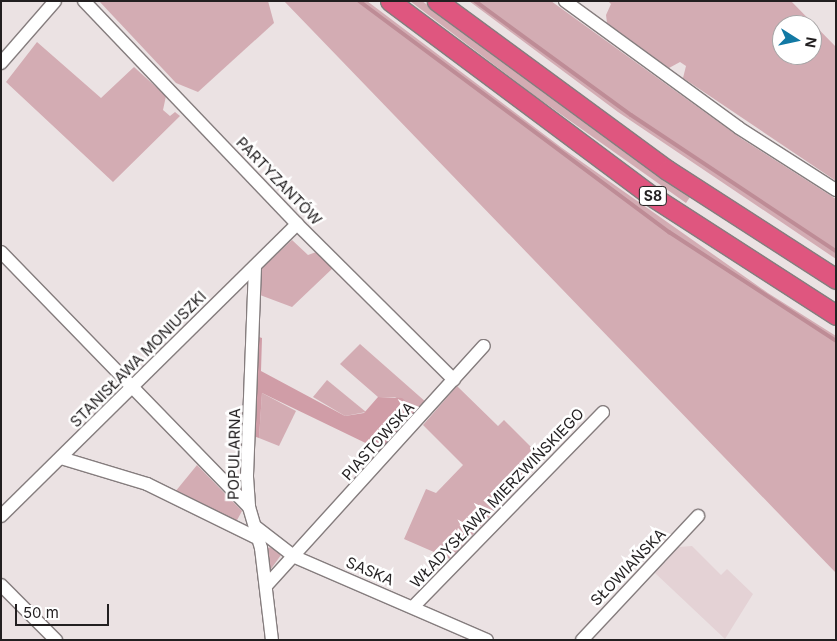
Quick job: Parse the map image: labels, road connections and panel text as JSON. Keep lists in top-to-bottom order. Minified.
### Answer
{"streets":{"highway":["S8"],"street":["PARTYZANTÓW","STANISŁAWA MONIUSZKI","PIASTOWSKA","POPULARNA","WŁADYSŁAWA MIERZWIŃSKIEGO","SŁOWIAŃSKA","SASKA"]},"crossings":[["PARTYZANTÓW","STANISŁAWA MONIUSZKI"],["PARTYZANTÓW","PIASTOWSKA"],["STANISŁAWA MONIUSZKI","POPULARNA"],["STANISŁAWA MONIUSZKI","SASKA"],["PIASTOWSKA","POPULARNA"],["PIASTOWSKA","SASKA"],["POPULARNA","SASKA"],["WŁADYSŁAWA MIERZWIŃSKIEGO","SASKA"]],"scale_bar":"50 m","north":"right"}
